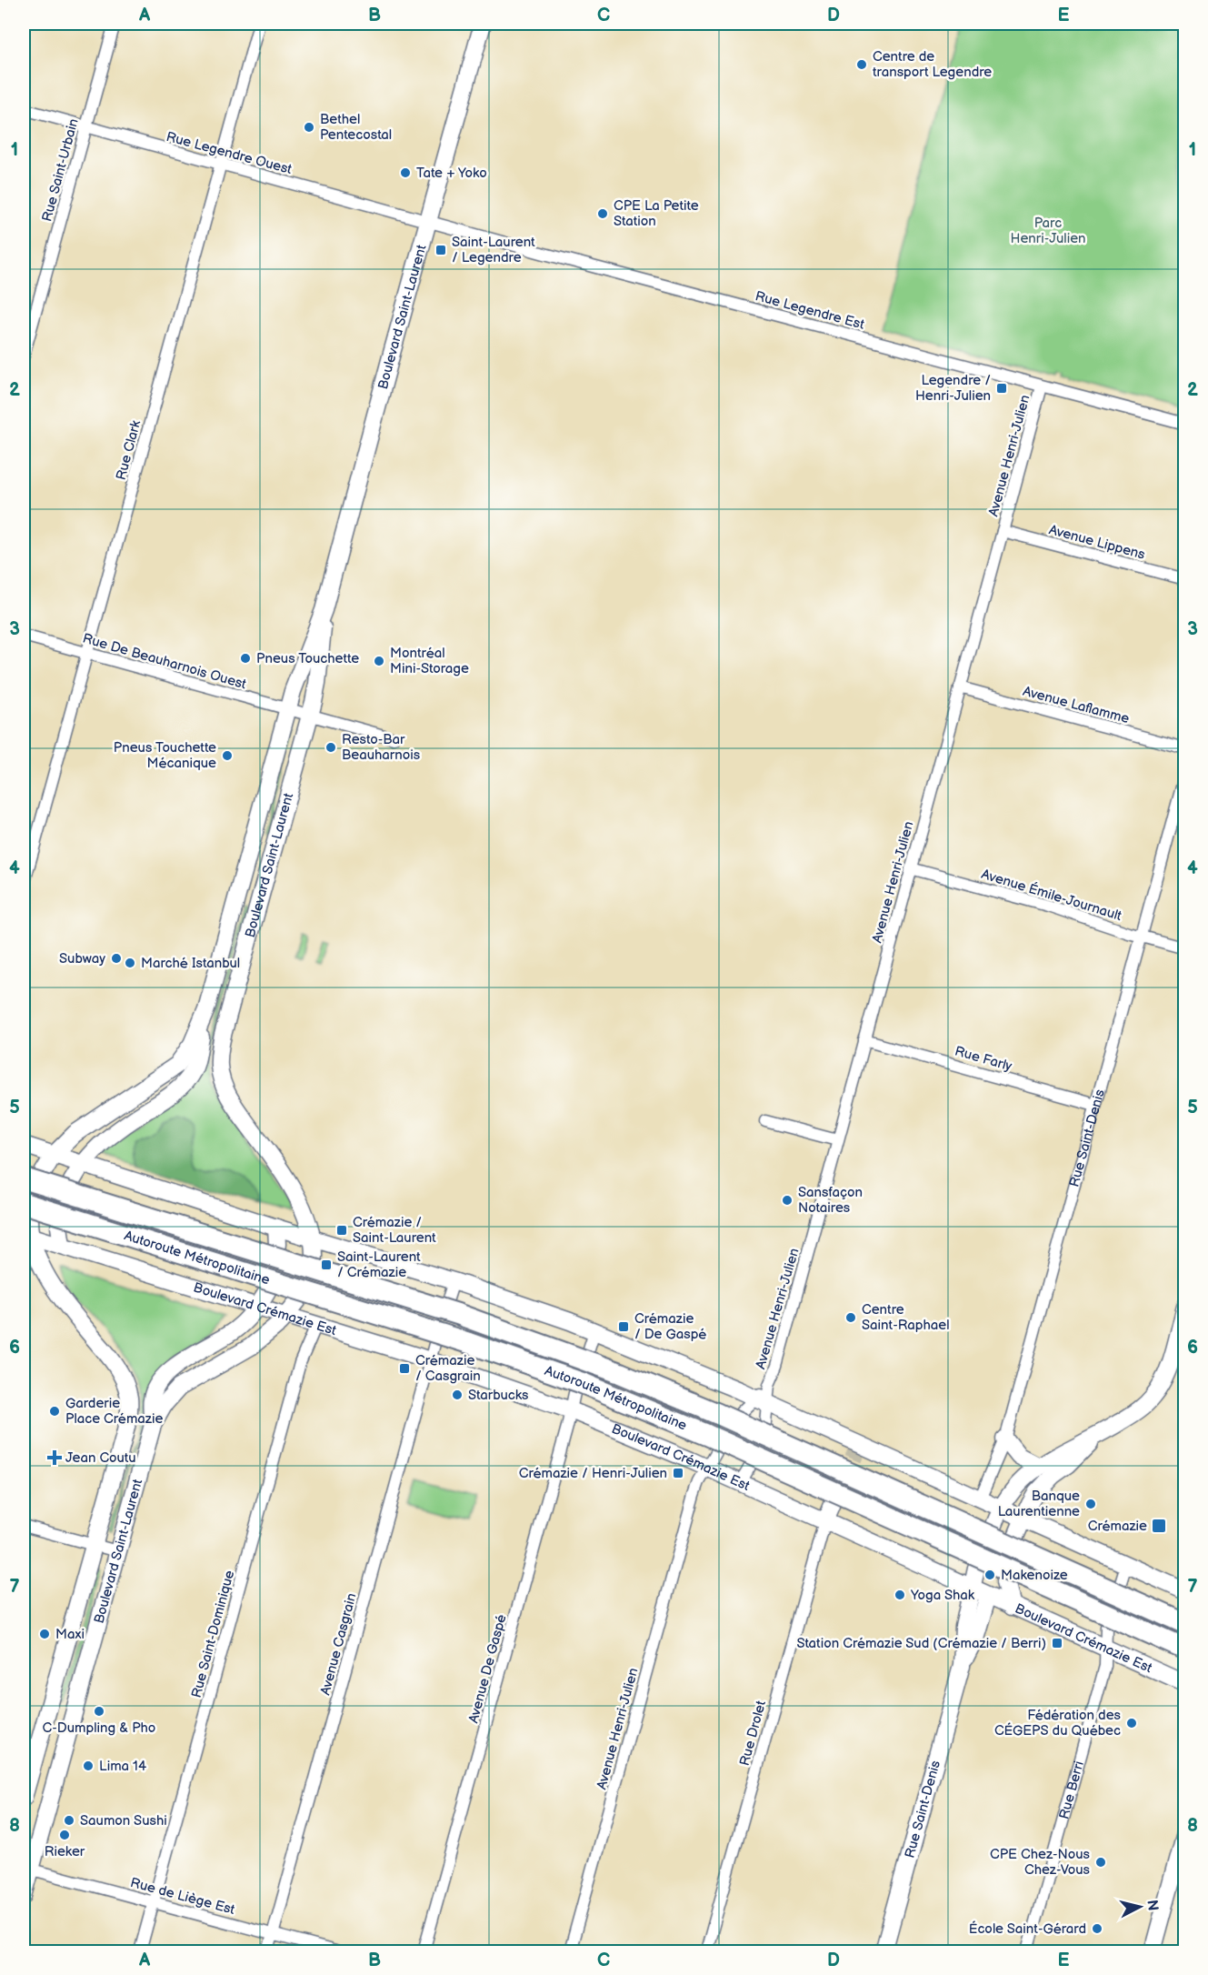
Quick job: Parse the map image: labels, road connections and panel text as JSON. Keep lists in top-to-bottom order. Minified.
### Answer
{"streets":{"highway":["Autoroute Métropolitaine"],"main road":["Boulevard Saint-Laurent","Rue Saint-Denis","Boulevard Crémazie Est"],"street":["Rue Legendre Ouest","Rue Saint-Urbain","Rue Legendre Est","Rue Clark","Avenue Henri-Julien","Avenue Lippens","Rue De Beauharnois Ouest","Avenue Laflamme","Avenue Émile-Journault","Rue Farly","Rue Saint-Dominique","Avenue Casgrain","Avenue De Gaspé","Rue Drolet","Rue Berri","Rue de Liège Est"]},"crossings":[["Rue Legendre Ouest","Rue Saint-Urbain"],["Rue Legendre Ouest","Rue Legendre Est"],["Rue Legendre Ouest","Boulevard Saint-Laurent"],["Rue Legendre Ouest","Rue Clark"],["Rue Legendre Est","Boulevard Saint-Laurent"],["Rue Legendre Est","Avenue Henri-Julien"],["Boulevard Saint-Laurent","Rue De Beauharnois Ouest"],["Boulevard Saint-Laurent","Autoroute Métropolitaine"],["Boulevard Saint-Laurent","Boulevard Crémazie Est"],["Boulevard Saint-Laurent","Rue de Liège Est"],["Rue Clark","Rue De Beauharnois Ouest"],["Avenue Henri-Julien","Avenue Lippens"],["Avenue Henri-Julien","Avenue Laflamme"],["Avenue Henri-Julien","Avenue Émile-Journault"],["Avenue Henri-Julien","Rue Farly"],["Avenue Henri-Julien","Boulevard Crémazie Est"],["Avenue Émile-Journault","Rue Saint-Denis"],["Rue Farly","Rue Saint-Denis"],["Rue Saint-Denis","Boulevard Crémazie Est"],["Boulevard Crémazie Est","Rue Saint-Dominique"],["Boulevard Crémazie Est","Avenue Casgrain"],["Boulevard Crémazie Est","Avenue De Gaspé"],["Boulevard Crémazie Est","Rue Drolet"],["Boulevard Crémazie Est","Rue Berri"],["Rue Saint-Dominique","Rue de Liège Est"],["Avenue Casgrain","Rue de Liège Est"]],"parks":["Parc Henri-Julien"],"places":{"other":["Centre de transport Legendre","Bethel Pentecostal","Tate + Yoko","CPE La Petite Station","Pneus Touchette","Montréal Mini-Storage","Resto-Bar Beauharnois","Pneus Touchette Mécanique","Subway","Marché Istanbul","Sansfaçon Notaires","Centre Saint-Raphael","Starbucks","Garderie Place Crémazie","Banque Laurentienne","Makenoize","Yoga Shak","Maxi","C-Dumpling & Pho","Fédération des CÉGEPS du Québec","Lima 14","Saumon Sushi","Rieker","CPE Chez-Nous Chez-Vous","École Saint-Gérard"],"transit":["Saint-Laurent / Legendre","Legendre / Henri-Julien","Crémazie / Saint-Laurent","Saint-Laurent / Crémazie","Crémazie / De Gaspé","Crémazie / Casgrain","Crémazie / Henri-Julien","Crémazie","Station Crémazie Sud (Crémazie / Berri)"],"health":["Jean Coutu"]},"north":"right","grid":{"columns":["A","B","C","D","E"],"rows":["1","2","3","4","5","6","7","8"]}}
